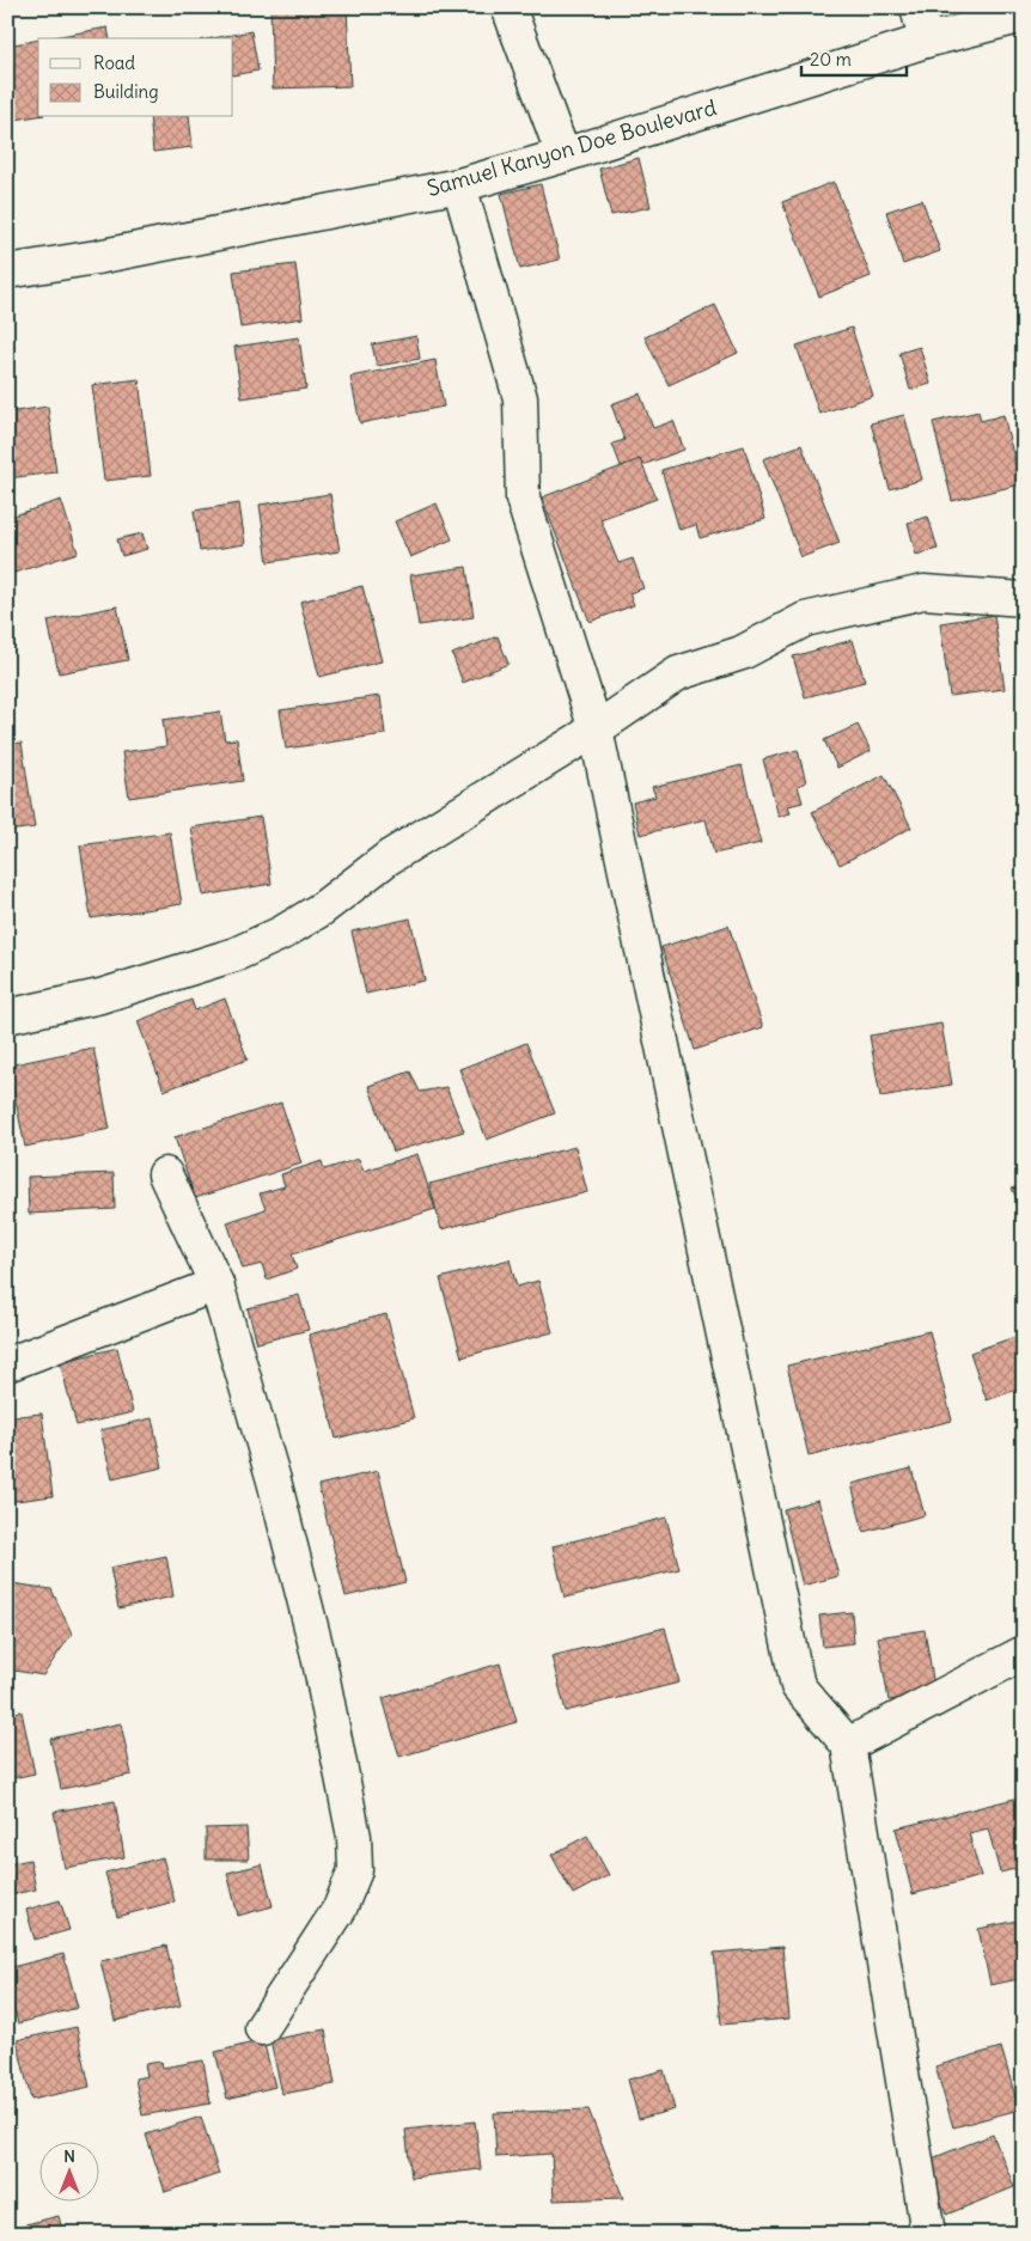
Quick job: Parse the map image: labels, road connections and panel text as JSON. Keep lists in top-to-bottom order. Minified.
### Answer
{"streets":{"street":["Samuel Kanyon Doe Boulevard"]},"legend":["Road","Building"],"scale_bar":"20 m","north":"top"}
